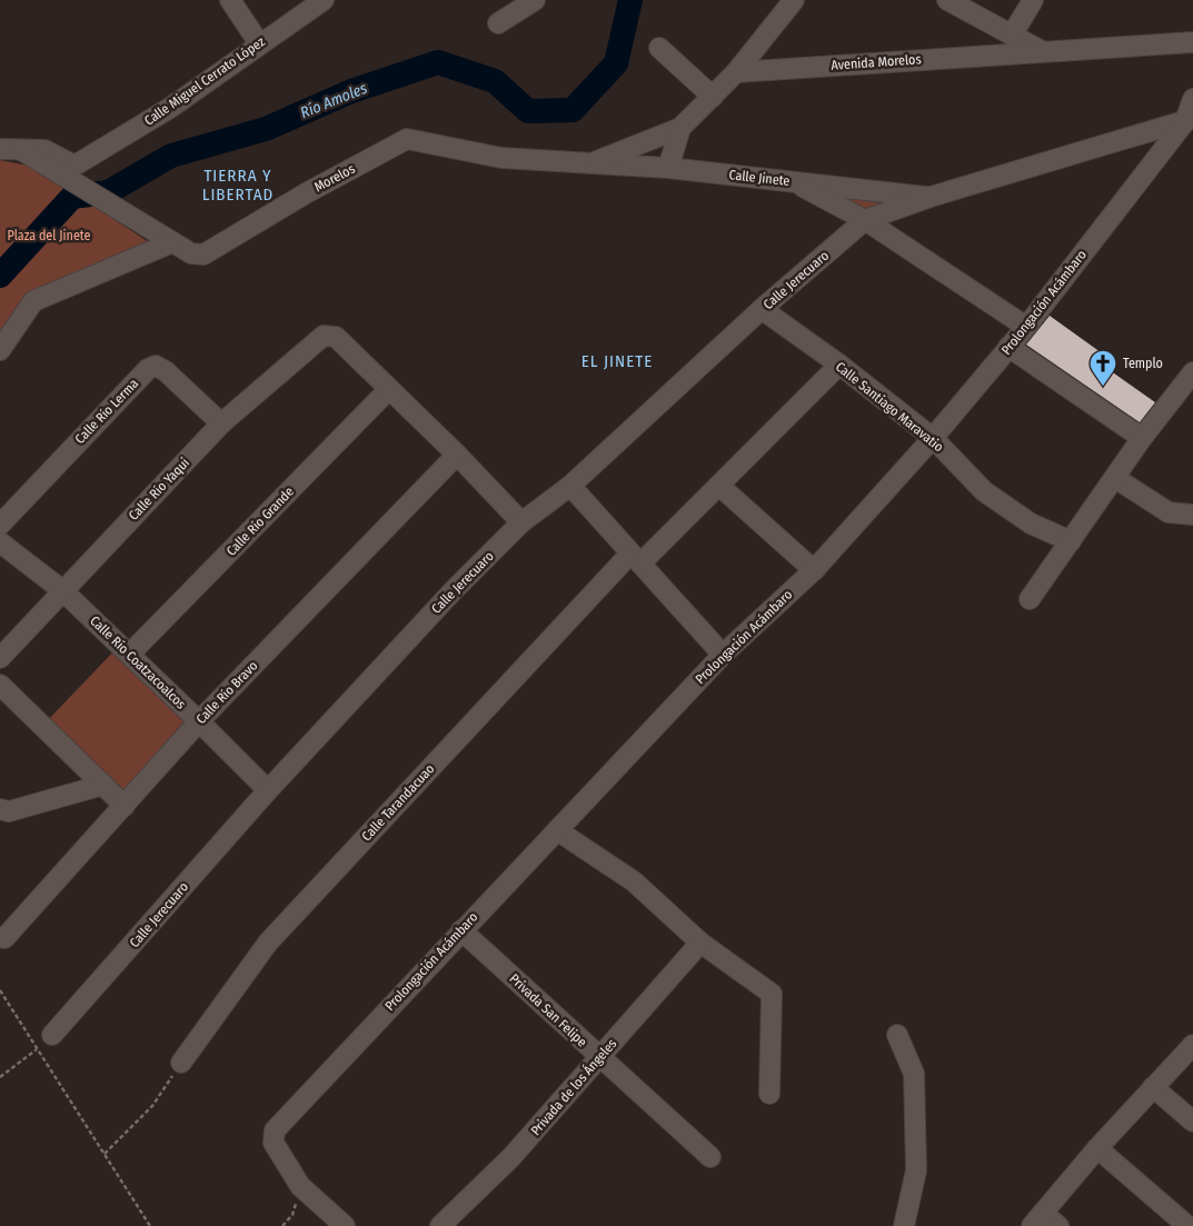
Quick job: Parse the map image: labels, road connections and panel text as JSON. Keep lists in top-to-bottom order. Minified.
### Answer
{"streets":{"street":["Avenida Morelos","Calle Miguel Cerrato López","Morelos","Calle Jinete","Calle Jerecuaro","Prolongación Acámbaro","Calle Santiago Maravatio","Calle Río Lerma","Calle Río Yaqui","Calle Río Grande","Calle Río Coatzacoalcos","Calle Río Bravo","Calle Tarandacuao","Privada San Felipe","Privada de los Ángeles"]},"crossings":[["Calle Miguel Cerrato López","Morelos"],["Morelos","Calle Jinete"],["Calle Jinete","Calle Jerecuaro"],["Calle Jerecuaro","Prolongación Acámbaro"],["Calle Jerecuaro","Calle Santiago Maravatio"],["Calle Jerecuaro","Calle Río Coatzacoalcos"],["Prolongación Acámbaro","Calle Santiago Maravatio"],["Prolongación Acámbaro","Privada San Felipe"],["Calle Santiago Maravatio","Calle Tarandacuao"],["Calle Río Lerma","Calle Río Yaqui"],["Calle Río Yaqui","Calle Río Grande"],["Calle Río Yaqui","Calle Río Coatzacoalcos"],["Calle Río Grande","Calle Río Coatzacoalcos"],["Calle Río Coatzacoalcos","Calle Río Bravo"],["Privada San Felipe","Privada de los Ángeles"]],"districts":["TIERRA Y LIBERTAD","EL JINETE"],"water":["Río Amoles"],"parks":["Plaza del Jinete"],"places":{"church":["Templo"]}}
